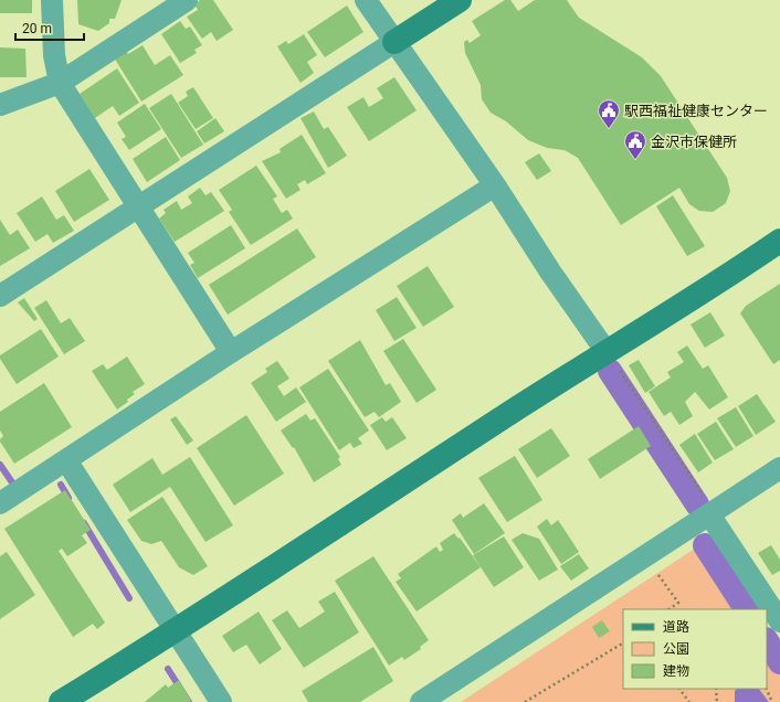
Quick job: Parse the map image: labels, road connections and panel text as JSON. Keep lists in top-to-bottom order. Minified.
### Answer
{"places":{"public building":["駅西福祉健康センター","金沢市保健所"]},"legend":["道路","公園","建物"],"scale_bar":"20 m"}
